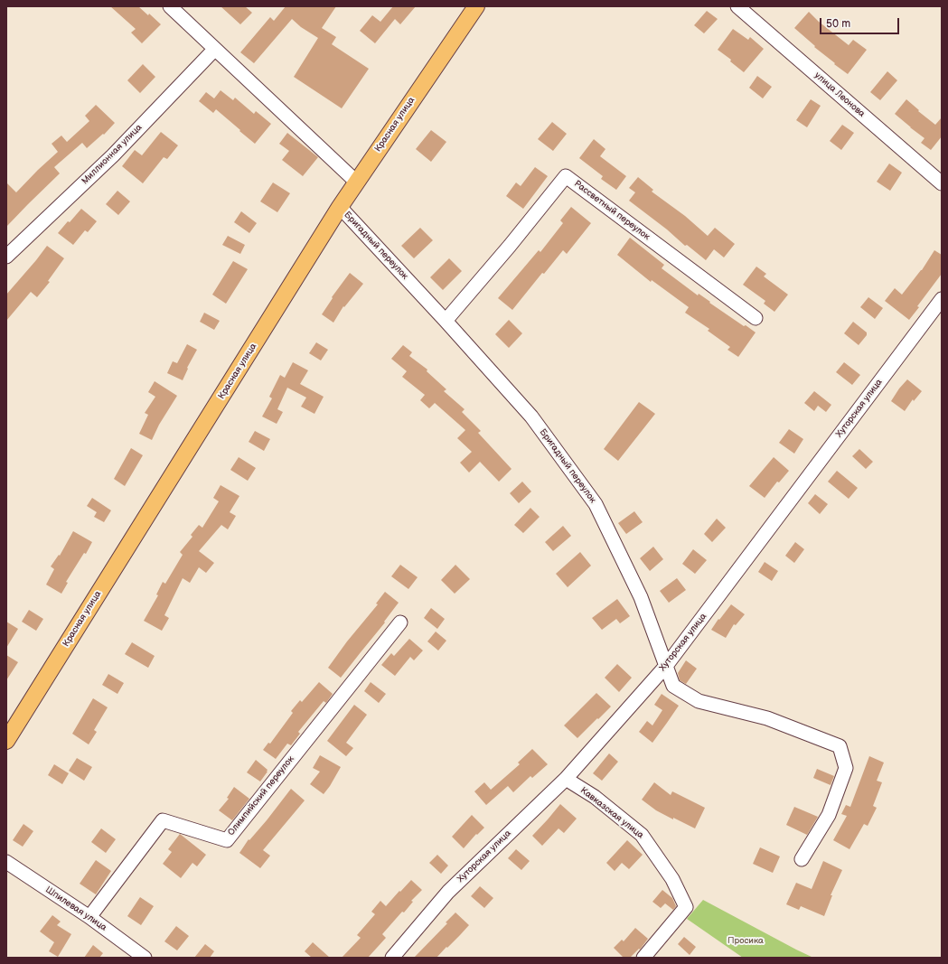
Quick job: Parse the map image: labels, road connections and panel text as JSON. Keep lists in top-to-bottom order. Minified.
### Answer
{"streets":{"main road":["Красная улица"],"street":["улица Леонова","Миллионная улица","Рассветный переулок","Бригадный переулок","Хуторская улица","Олимпийский переулок","Кавказская улица","Шпилевая улица"]},"crossings":[["Красная улица","Бригадный переулок"],["Рассветный переулок","Бригадный переулок"],["Бригадный переулок","Хуторская улица"],["Хуторская улица","Кавказская улица"],["Олимпийский переулок","Шпилевая улица"]],"parks":["Просика"],"scale_bar":"50 m"}
